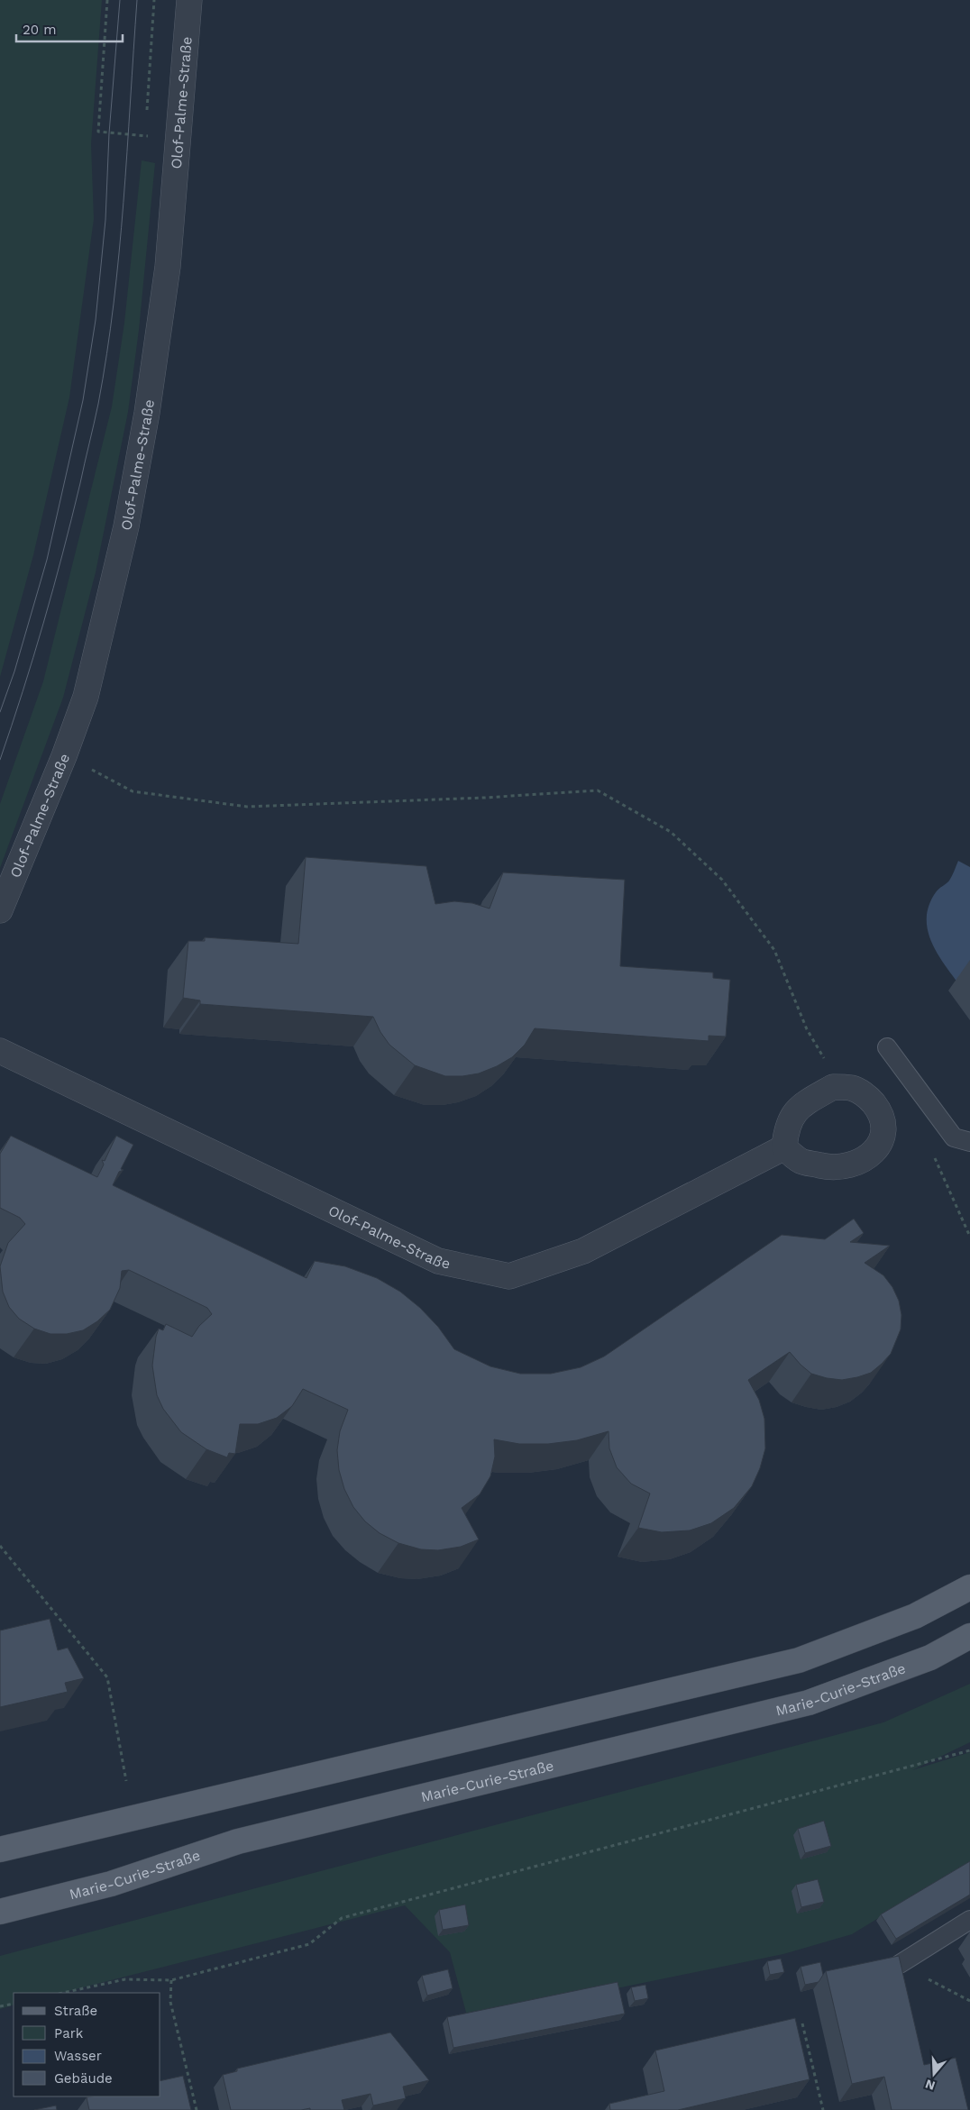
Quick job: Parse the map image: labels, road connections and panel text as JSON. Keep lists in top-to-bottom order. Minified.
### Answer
{"streets":{"main road":["Marie-Curie-Straße"],"street":["Olof-Palme-Straße"]},"legend":["Straße","Park","Wasser","Gebäude"],"scale_bar":"20 m","north":"bottom"}
